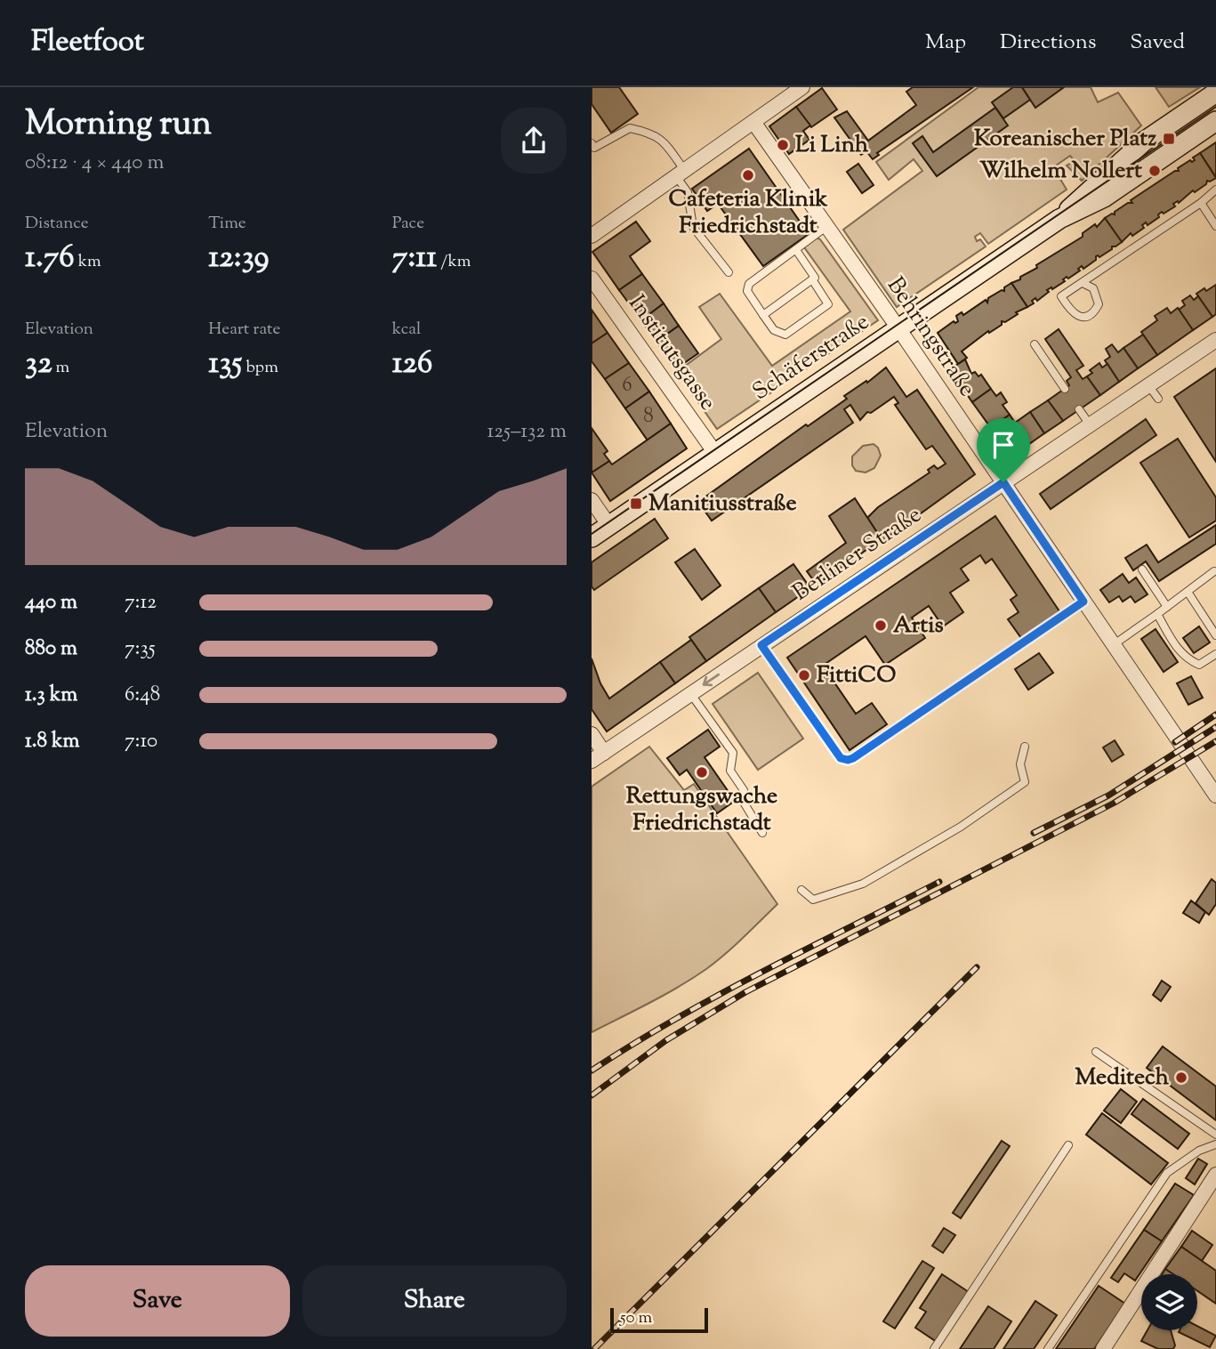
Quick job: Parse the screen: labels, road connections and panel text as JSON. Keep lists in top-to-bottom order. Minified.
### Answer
{"streets":{"street":["Behringstraße","Institutsgasse","Schäferstraße","Berliner Straße"]},"crossings":[["Behringstraße","Schäferstraße"],["Behringstraße","Berliner Straße"],["Institutsgasse","Schäferstraße"]],"places":{"transit":["Koreanischer Platz","Manitiusstraße"],"other":["Li Linh","Wilhelm Nollert","Cafeteria Klinik Friedrichstadt","Artis","FittiCO","Rettungswache Friedrichstadt","Meditech"]},"house_numbers":["6","8"],"scale_bar":"50 m","page":{"header":"Fleetfoot","nav":["Map","Directions","Saved"],"heading":["Morning run","08:12 · 4 × 440 m"],"stats":[["Distance","1.76 km"],["Time","12:39"],["Pace","7:11 /km"],["Elevation","32 m"],["Heart rate","135 bpm"],["kcal","126"]],"chart":["Elevation","125–132 m"],"list":[{"name":"440 m","note":"7:12"},{"name":"880 m","note":"7:35"},{"name":"1.3 km","note":"6:48"},{"name":"1.8 km","note":"7:10"}],"buttons":["Save","Share"],"scale":"50 m"}}
